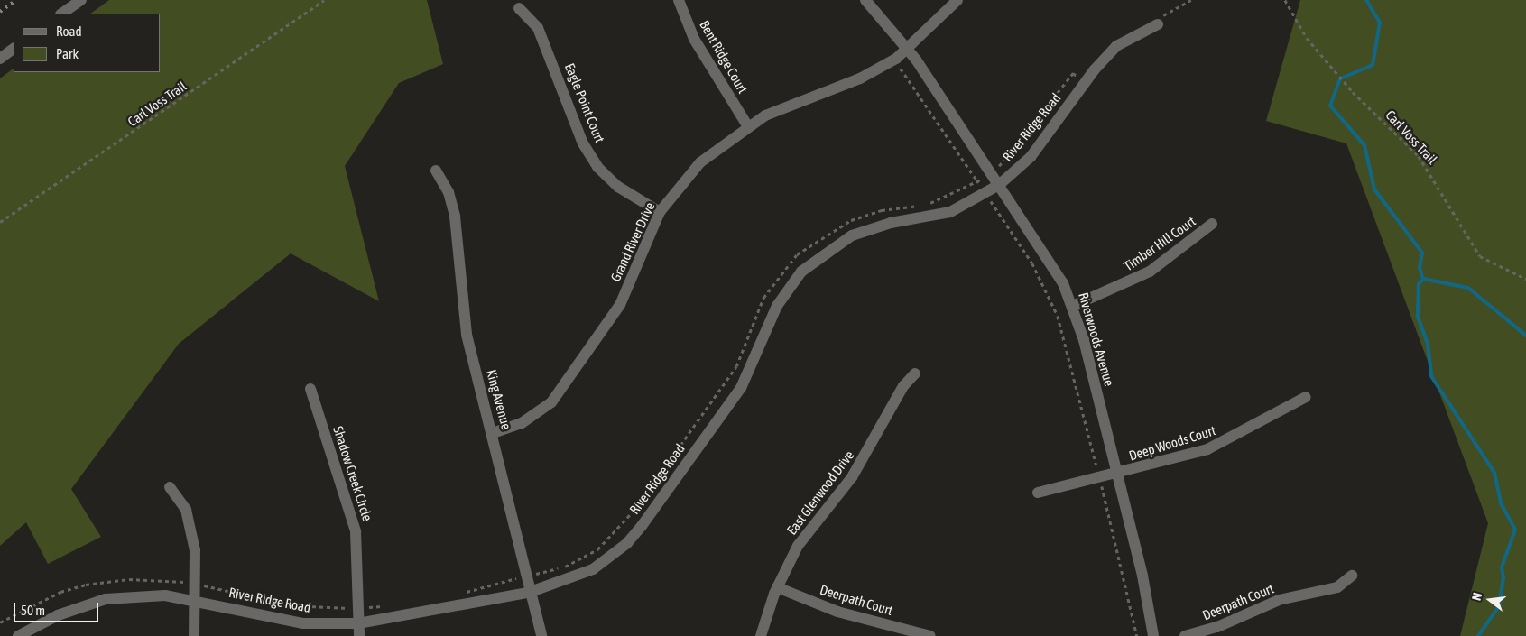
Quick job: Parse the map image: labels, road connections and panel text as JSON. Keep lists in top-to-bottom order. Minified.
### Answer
{"streets":{"street":["Bent Ridge Court","Eagle Point Court","River Ridge Road","Grand River Drive","Timber Hill Court","Riverwoods Avenue","King Avenue","Deep Woods Court","Shadow Creek Circle","East Glenwood Drive","Deerpath Court"],"path":["Carl Voss Trail"]},"crossings":[["Bent Ridge Court","Grand River Drive"],["Eagle Point Court","Grand River Drive"],["River Ridge Road","Riverwoods Avenue"],["River Ridge Road","King Avenue"],["River Ridge Road","Shadow Creek Circle"],["Grand River Drive","Riverwoods Avenue"],["Grand River Drive","King Avenue"],["Timber Hill Court","Riverwoods Avenue"],["Riverwoods Avenue","Deep Woods Court"],["East Glenwood Drive","Deerpath Court"]],"legend":["Road","Park"],"scale_bar":"50 m","north":"left"}
